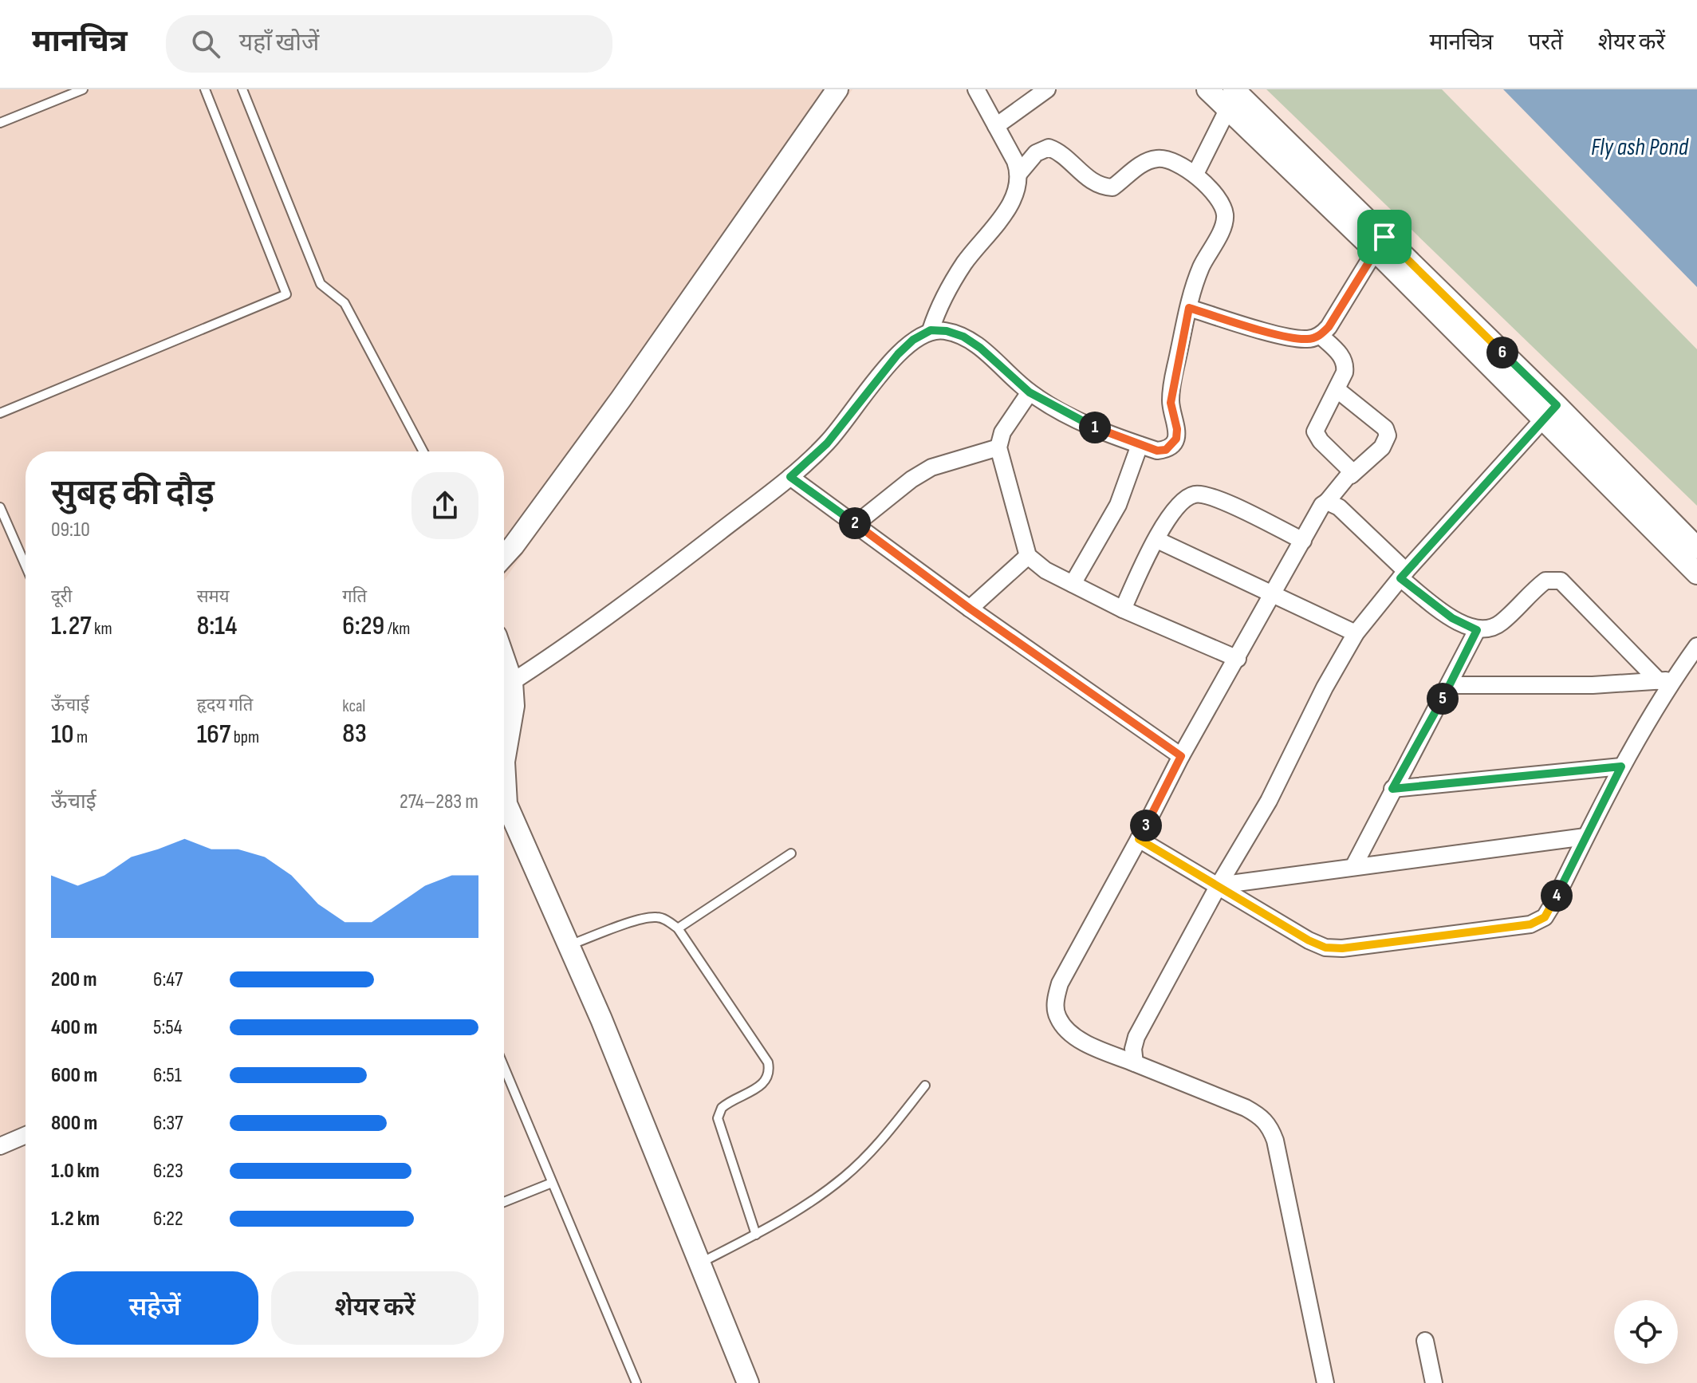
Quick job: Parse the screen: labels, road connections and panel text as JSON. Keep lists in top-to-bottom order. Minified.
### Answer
{"water":["Fly ash Pond"],"page":{"header":"मानचित्र","search":"यहाँ खोजें","nav":["मानचित्र","परतें","शेयर करें"],"pins":["6","1","2","5","3","4"],"heading":["सुबह की दौड़","09:10"],"stats":[["दूरी","1.27 km"],["समय","8:14"],["गति","6:29 /km"],["ऊँचाई","10 m"],["हृदय गति","167 bpm"],["kcal","83"]],"chart":["ऊँचाई","274–283 m"],"list":[{"name":"200 m","note":"6:47"},{"name":"400 m","note":"5:54"},{"name":"600 m","note":"6:51"},{"name":"800 m","note":"6:37"},{"name":"1.0 km","note":"6:23"},{"name":"1.2 km","note":"6:22"}],"buttons":["सहेजें","शेयर करें"]}}
